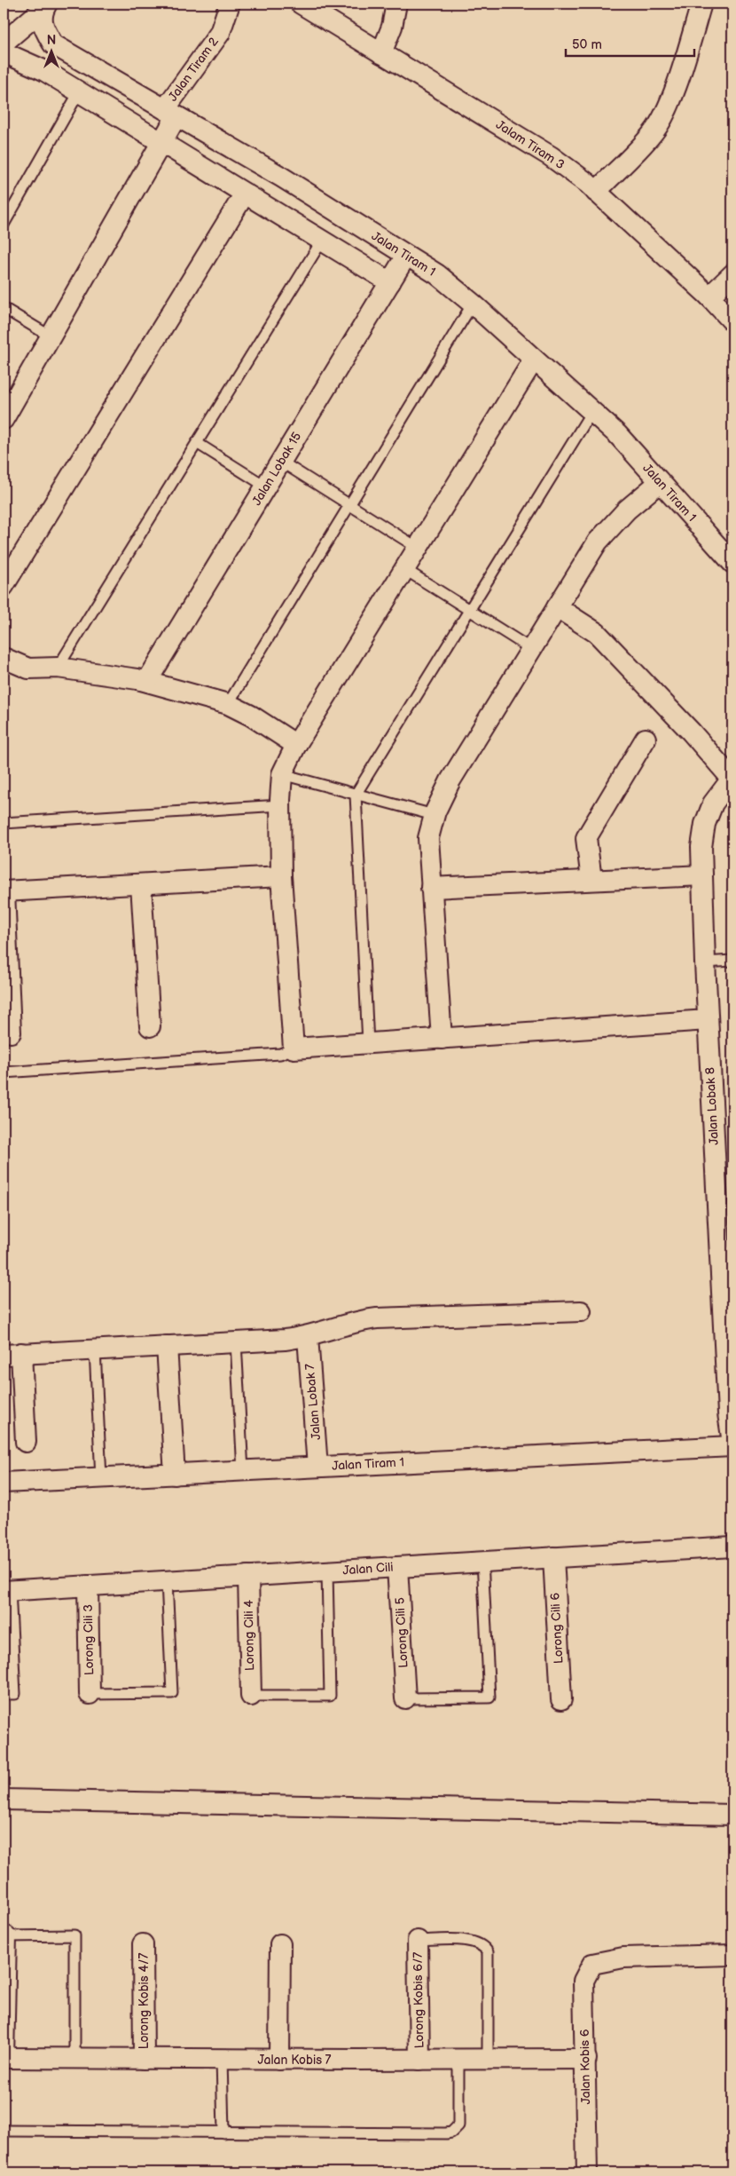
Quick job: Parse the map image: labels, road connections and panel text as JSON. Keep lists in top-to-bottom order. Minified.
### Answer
{"streets":{"street":["Jalan Tiram 2","Jalam Tiram 3","Jalan Tiram 1","Jalan Lobak 15","Jalan Lobak 8","Jalan Lobak 7","Jalan Cili","Lorong Cili 6","Lorong Cili 5","Lorong Cili 4","Lorong Cili 3","Lorong Kobis 6/7","Lorong Kobis 4/7","Jalan Kobis 7","Jalan Kobis 6"]},"crossings":[["Jalan Tiram 2","Jalan Tiram 1"],["Jalan Tiram 1","Jalan Lobak 15"],["Jalan Tiram 1","Jalan Lobak 7"],["Jalan Cili","Lorong Cili 6"],["Jalan Cili","Lorong Cili 5"],["Jalan Cili","Lorong Cili 4"],["Jalan Cili","Lorong Cili 3"],["Lorong Kobis 6/7","Jalan Kobis 7"],["Lorong Kobis 4/7","Jalan Kobis 7"],["Jalan Kobis 7","Jalan Kobis 6"]],"scale_bar":"50 m","north":"top"}
